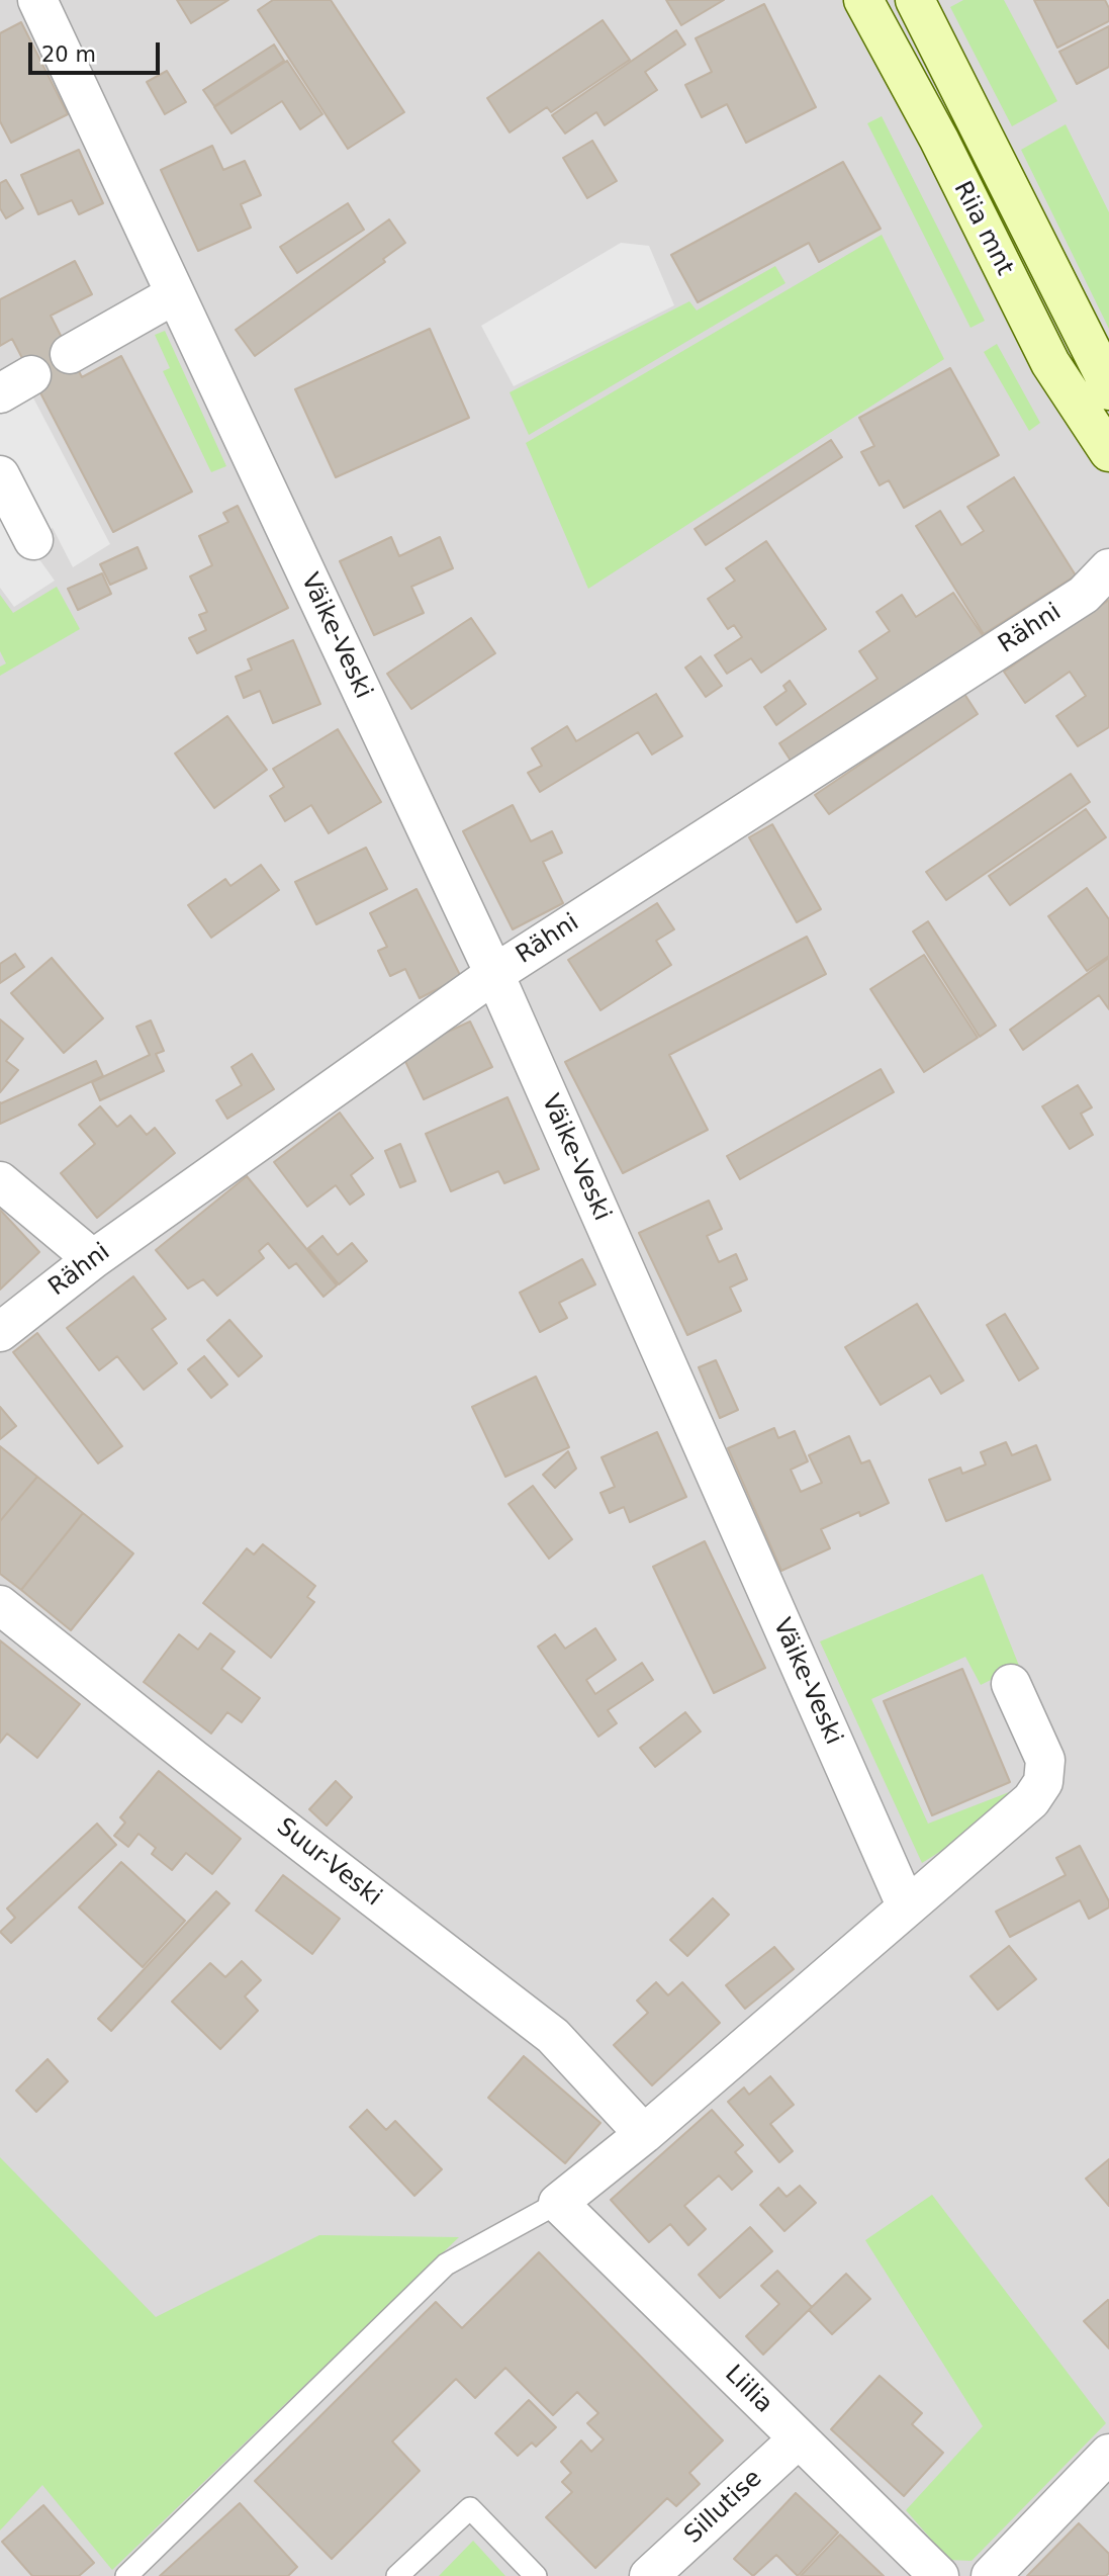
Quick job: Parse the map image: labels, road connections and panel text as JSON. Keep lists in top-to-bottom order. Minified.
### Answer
{"streets":{"main road":["Riia mnt"],"street":["Rähni","Väike-Veski","Suur-Veski","Liilia","Sillutise"]},"crossings":[["Rähni","Väike-Veski"],["Liilia","Sillutise"]],"scale_bar":"20 m"}
